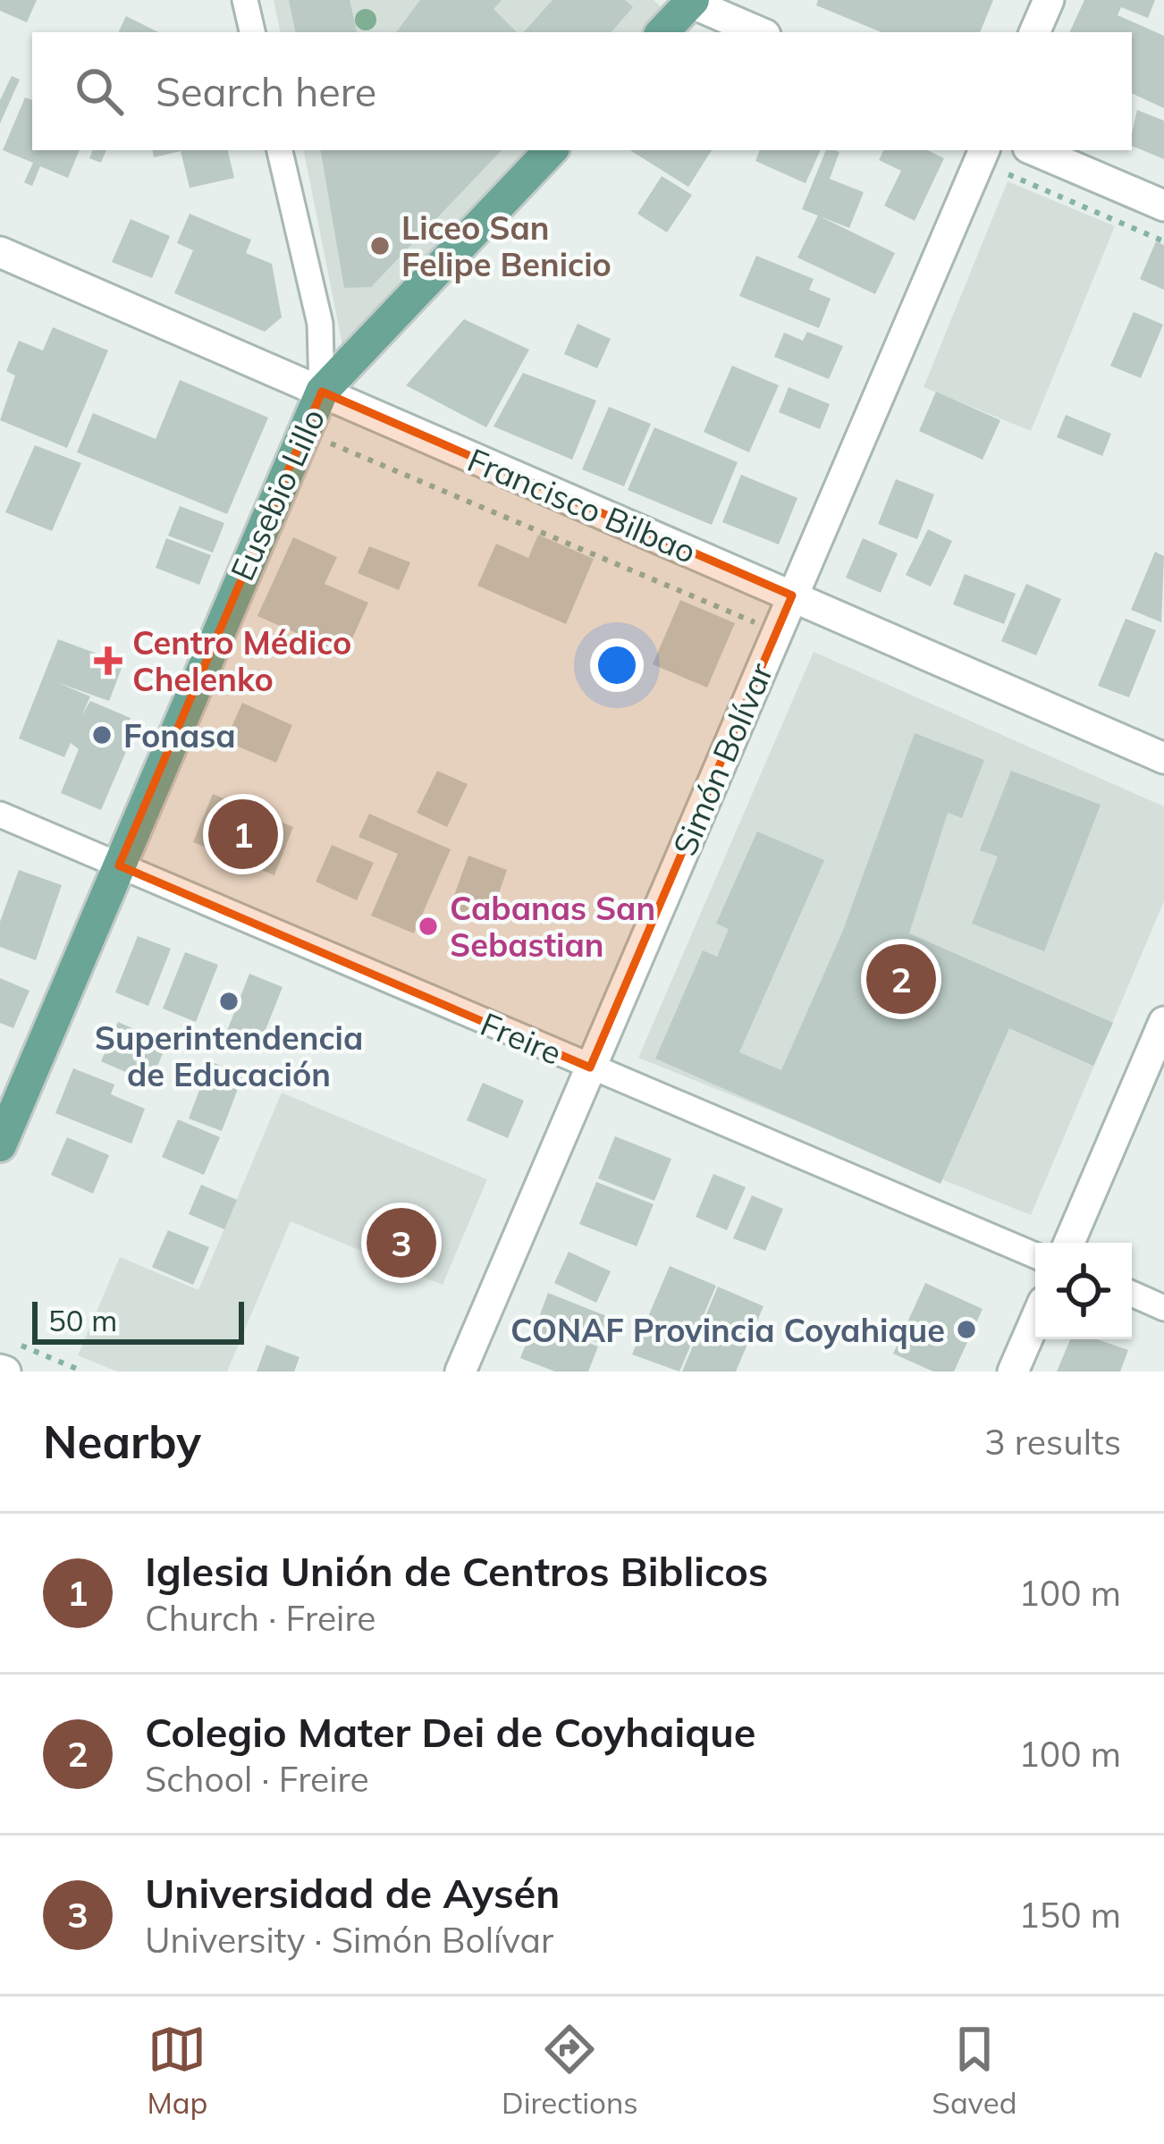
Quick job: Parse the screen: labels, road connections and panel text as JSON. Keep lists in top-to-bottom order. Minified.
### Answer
{"streets":{"main road":["Eusebio Lillo"],"street":["Francisco Bilbao","Simón Bolívar","Freire"]},"crossings":[["Eusebio Lillo","Francisco Bilbao"],["Eusebio Lillo","Freire"],["Francisco Bilbao","Simón Bolívar"],["Simón Bolívar","Freire"]],"places":{"other":["Liceo San Felipe Benicio","Fonasa","Cabanas San Sebastian","Superintendencia de Educación","CONAF Provincia Coyahique"],"health":["Centro Médico Chelenko"]},"scale_bar":"50 m","page":{"search":"Search here","pins":["1","2","3"],"scale":"50 m","heading":["Nearby","3 results"],"list":[{"mark":"1","name":"Iglesia Unión de Centros Biblicos","note":"Church · Freire","value":"100 m"},{"mark":"2","name":"Colegio Mater Dei de Coyhaique","note":"School · Freire","value":"100 m"},{"mark":"3","name":"Universidad de Aysén","note":"University · Simón Bolívar","value":"150 m"}],"nav":["Map","Directions","Saved"]}}
